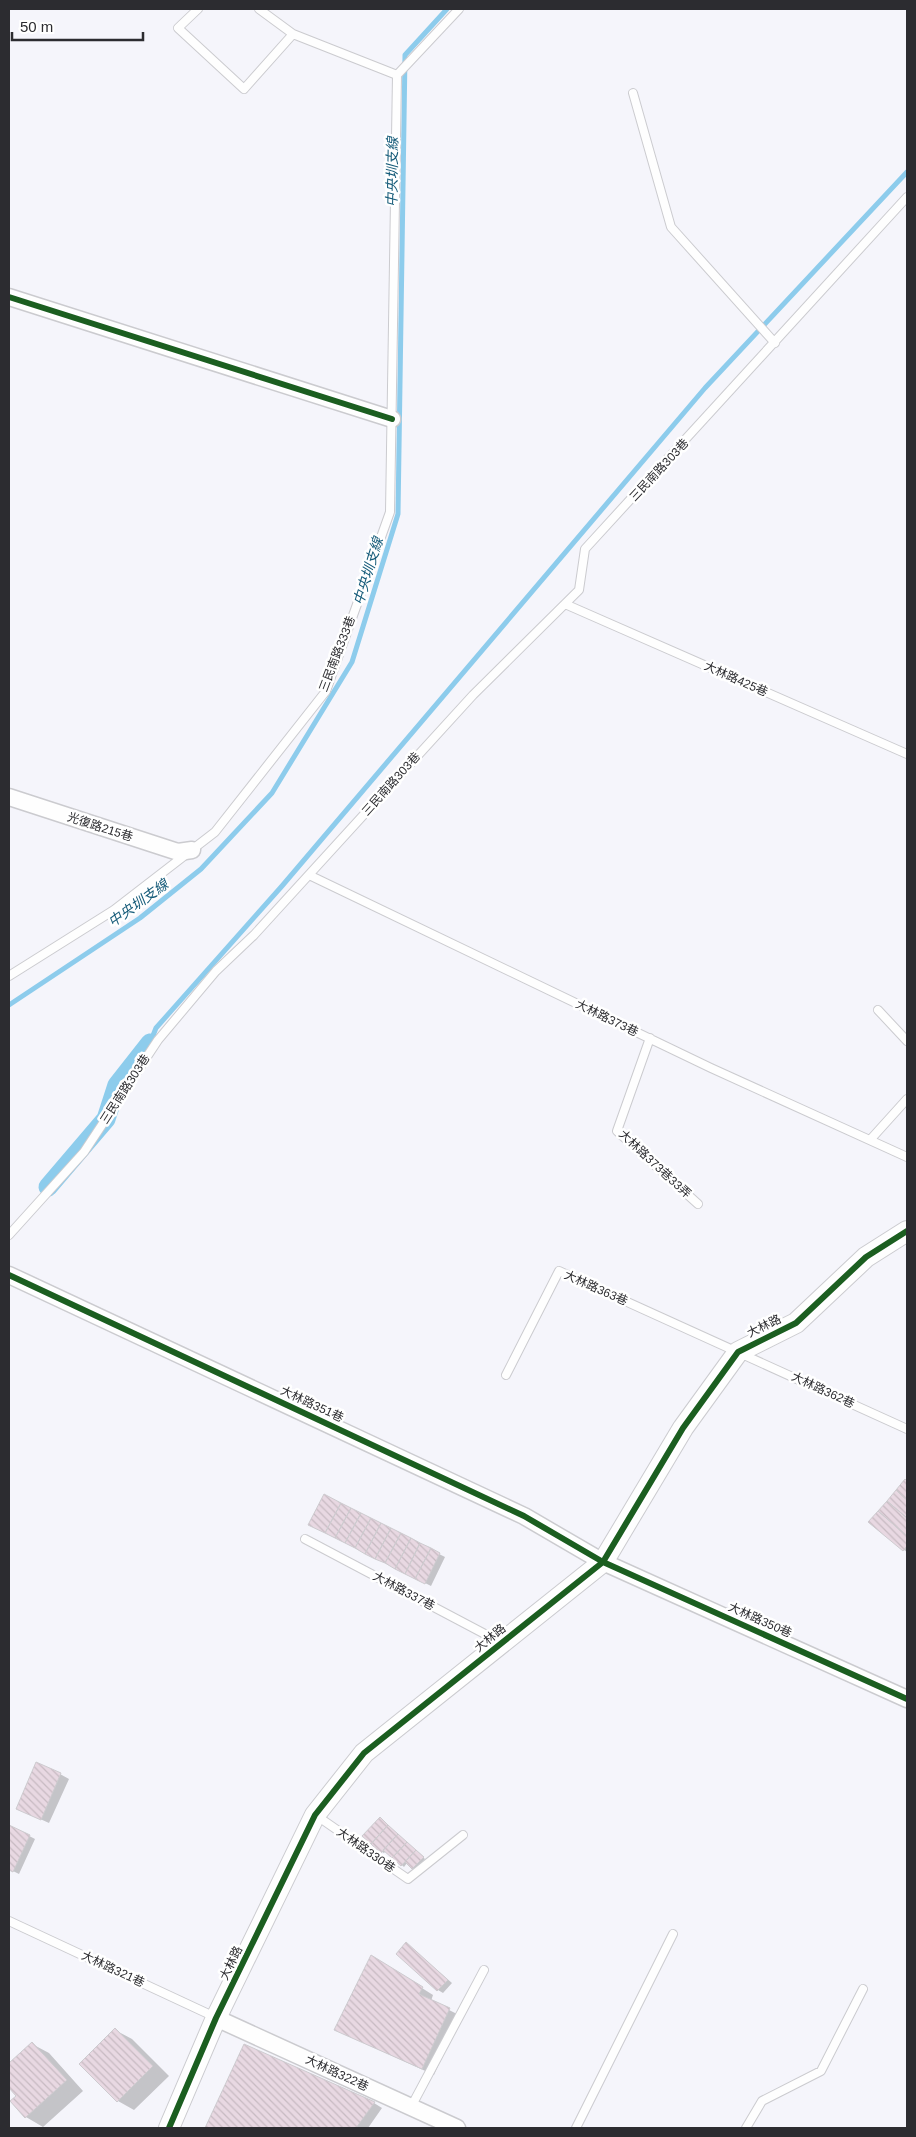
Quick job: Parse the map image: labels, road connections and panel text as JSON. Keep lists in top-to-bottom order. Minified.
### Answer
{"streets":{"street":["光復路215巷","大林路","大林路351巷","大林路350巷","大林路322巷"],"lane":["三民南路303巷","三民南路333巷","大林路425巷","大林路373巷","大林路373巷33弄","大林路363巷","大林路362巷","大林路337巷","大林路330巷","大林路321巷"]},"crossings":[["三民南路303巷","大林路425巷"],["三民南路303巷","大林路373巷"],["三民南路333巷","光復路215巷"],["大林路373巷","大林路373巷33弄"],["大林路363巷","大林路"],["大林路363巷","大林路362巷"],["大林路","大林路362巷"],["大林路","大林路351巷"],["大林路","大林路337巷"],["大林路","大林路350巷"],["大林路","大林路330巷"],["大林路","大林路321巷"],["大林路","大林路322巷"],["大林路351巷","大林路350巷"],["大林路321巷","大林路322巷"]],"water":["中央圳支線"],"scale_bar":"50 m"}
